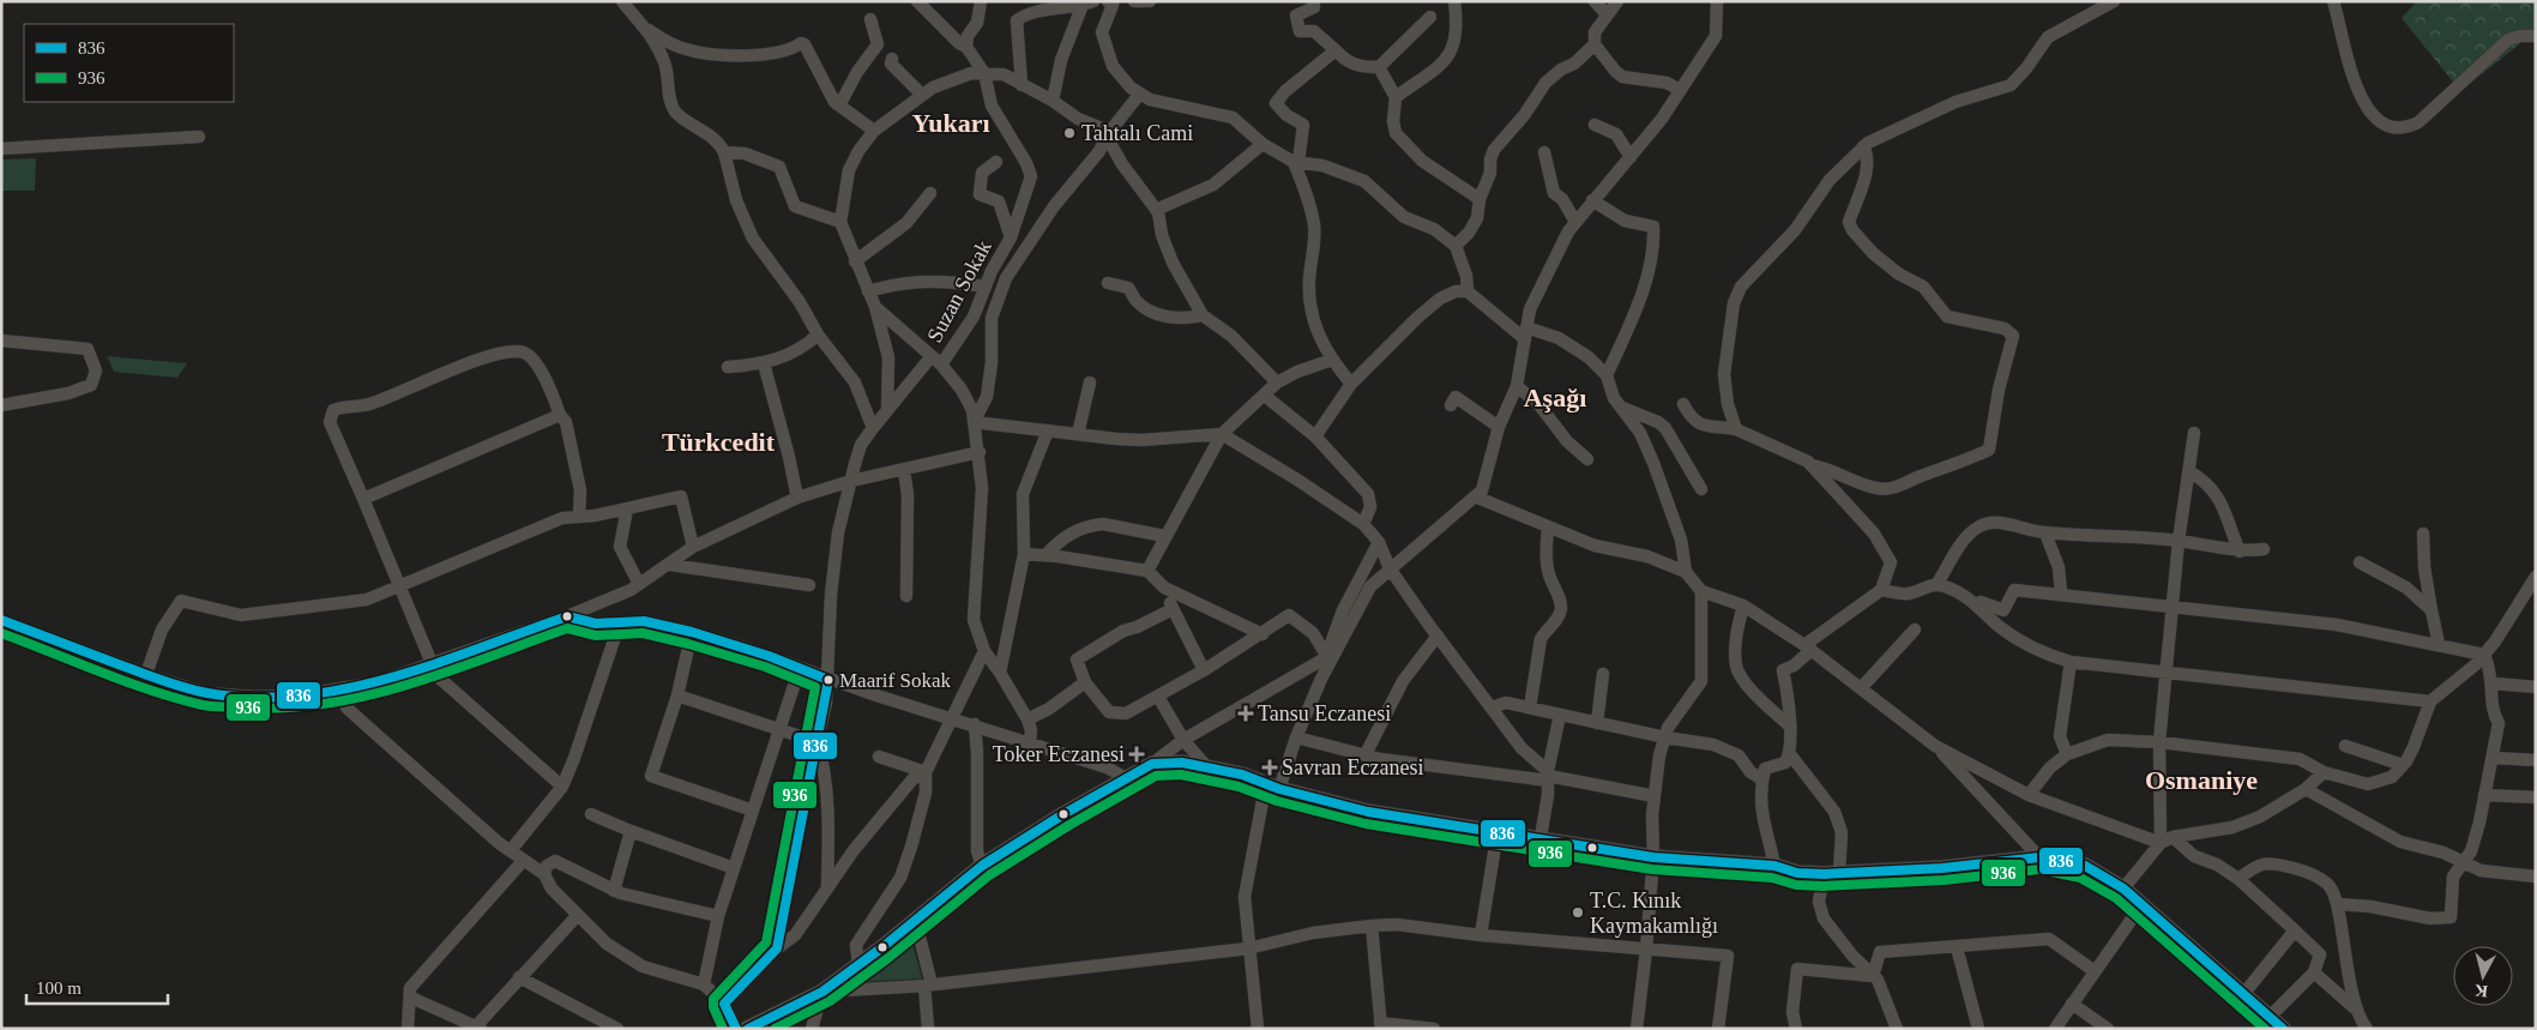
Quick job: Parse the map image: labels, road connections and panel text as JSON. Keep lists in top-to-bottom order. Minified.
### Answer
{"streets":{"street":["Suzan Sokak"]},"districts":["Yukarı","Aşağı","Türkcedit","Osmaniye"],"places":{"other":["Tahtalı Cami","Maarif Sokak","T.C. Kınık Kaymakamlığı"],"health":["Tansu Eczanesi","Toker Eczanesi","Savran Eczanesi"]},"lines":["transit line 836","transit line 936"],"legend":["836","936"],"scale_bar":"100 m","north":"bottom"}
